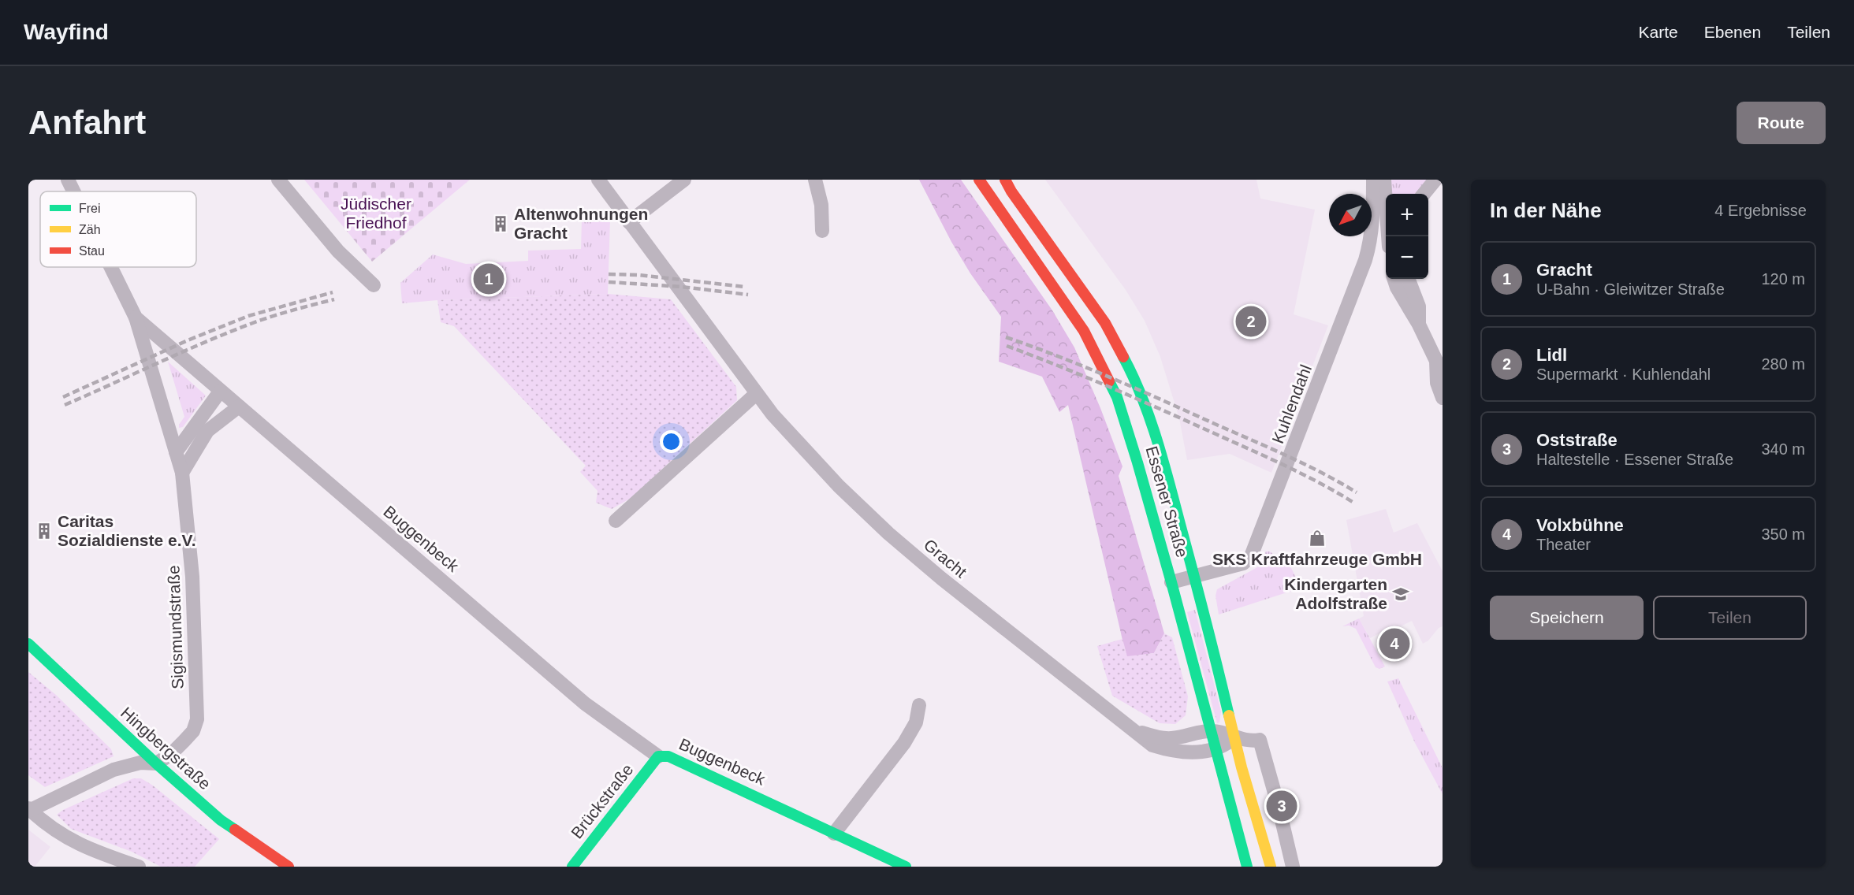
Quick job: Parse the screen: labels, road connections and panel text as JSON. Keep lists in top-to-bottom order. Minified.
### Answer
{"streets":{"main road":["Essener Straße","Buggenbeck","Hingbergstraße","Brückstraße"],"street":["Kuhlendahl","Gracht","Sigismundstraße"]},"crossings":[["Kuhlendahl","Essener Straße"],["Essener Straße","Gracht"],["Buggenbeck","Sigismundstraße"],["Buggenbeck","Brückstraße"],["Sigismundstraße","Hingbergstraße"]],"parks":["Jüdischer Friedhof"],"places":{"building":["Altenwohnungen Gracht","Caritas Sozialdienste e.V."],"shop":["SKS Kraftfahrzeuge GmbH"],"school or university":["Kindergarten Adolfstraße"]},"legend":["Frei","Zäh","Stau"],"north":"bottom left","page":{"header":"Wayfind","nav":["Karte","Ebenen","Teilen"],"buttons":["Route",["Speichern","Teilen"]],"title":"Anfahrt","heading":["In der Nähe","4 Ergebnisse"],"map_buttons":["+","−"],"list":[{"mark":"1","name":"Gracht","note":"U-Bahn · Gleiwitzer Straße","value":"120 m"},{"mark":"2","name":"Lidl","note":"Supermarkt · Kuhlendahl","value":"280 m"},{"mark":"3","name":"Oststraße","note":"Haltestelle · Essener Straße","value":"340 m"},{"mark":"4","name":"Volxbühne","note":"Theater","value":"350 m"}],"pins":["1","2","4","3"]}}
